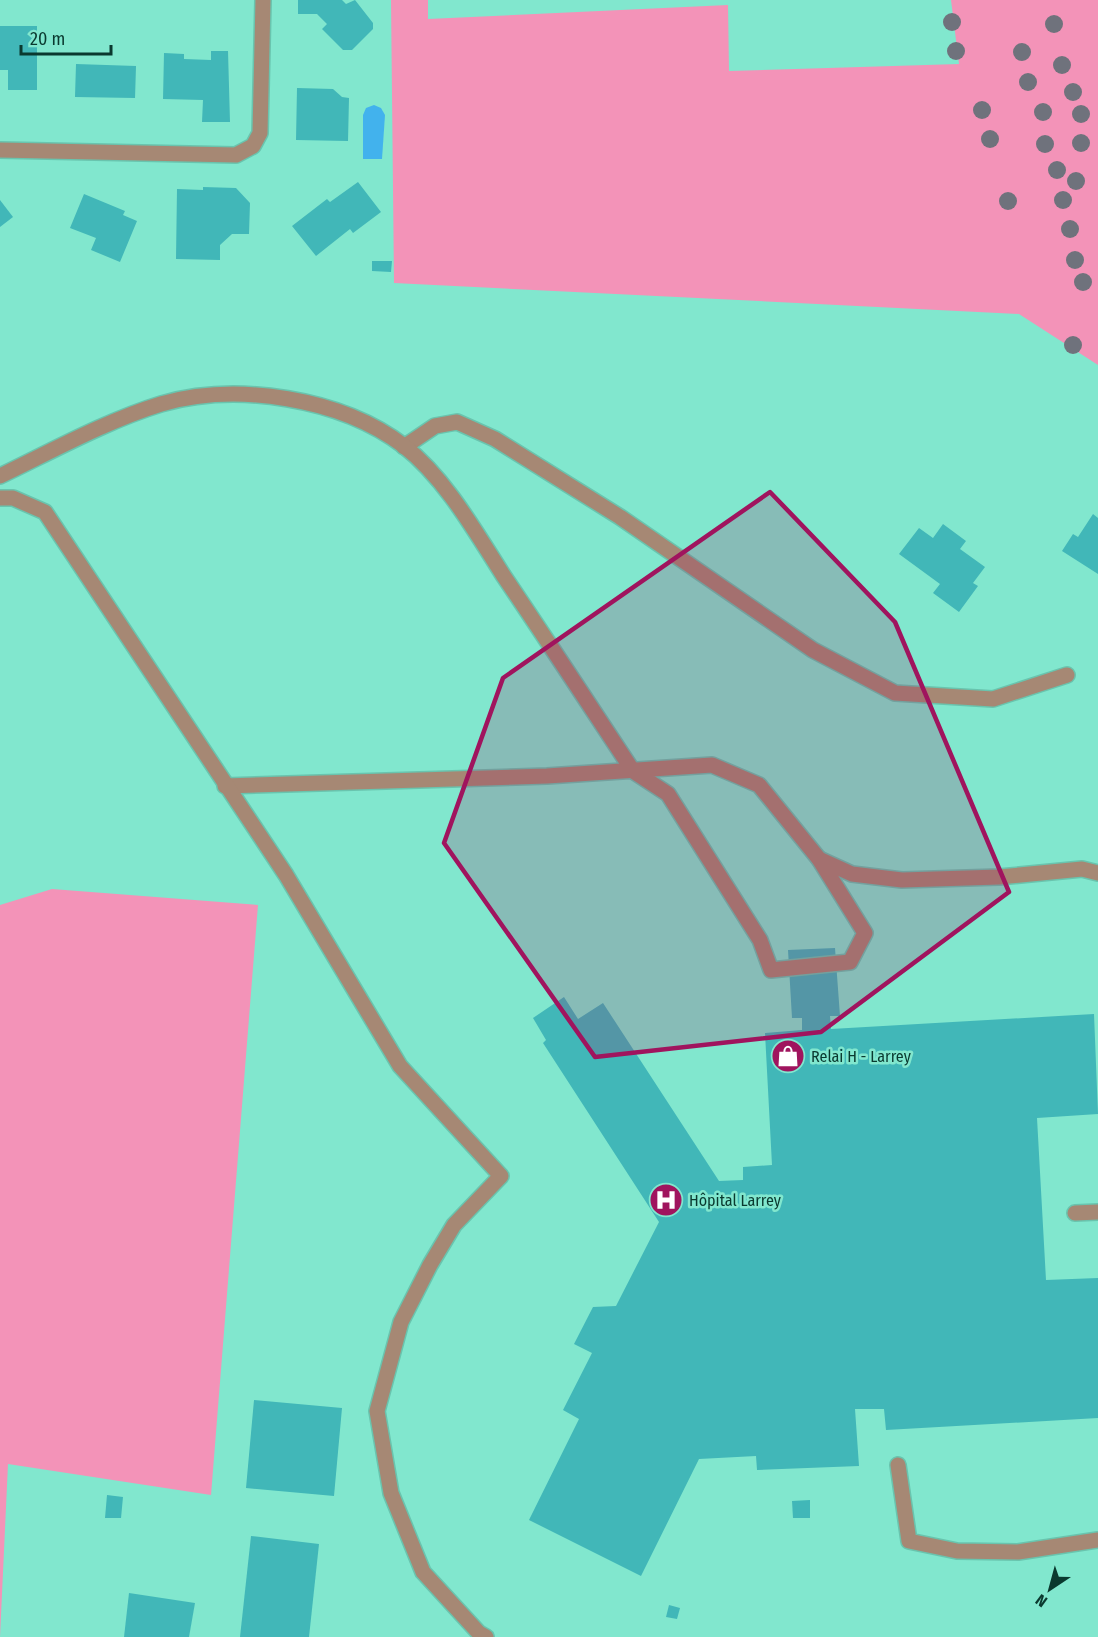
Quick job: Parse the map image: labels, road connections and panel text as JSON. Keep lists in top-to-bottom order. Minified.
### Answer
{"places":{"shop":["Relai H - Larrey"],"hospital":["Hôpital Larrey"]},"scale_bar":"20 m","north":"bottom left"}
